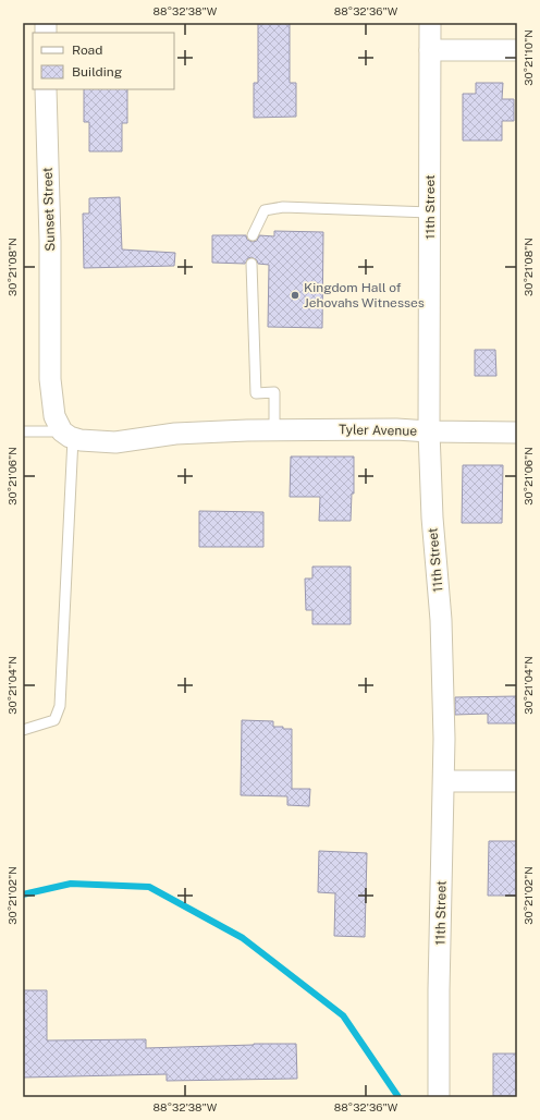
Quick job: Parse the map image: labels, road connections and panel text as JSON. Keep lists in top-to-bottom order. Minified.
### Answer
{"streets":{"street":["11th Street","Sunset Street","Tyler Avenue"]},"crossings":[["11th Street","Tyler Avenue"],["Sunset Street","Tyler Avenue"]],"places":["Kingdom Hall of Jehovahs Witnesses"],"legend":["Road","Building"],"coordinates":["88°32'38\"W","88°32'36\"W","30°21'10\"N","30°21'08\"N","30°21'06\"N","30°21'04\"N","30°21'02\"N"]}
